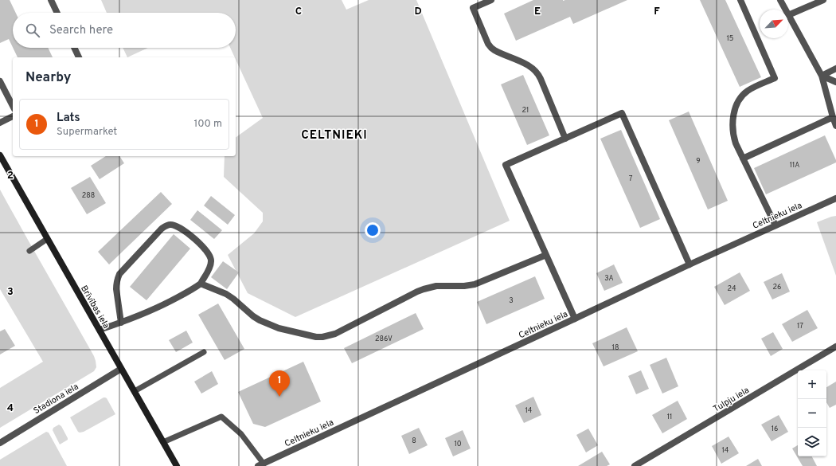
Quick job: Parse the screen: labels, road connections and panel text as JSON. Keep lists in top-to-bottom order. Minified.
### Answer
{"streets":{"main road":["Brīvības iela"],"street":["Celtnieku iela","Stadiona iela","Tulpju iela"]},"crossings":[["Brīvības iela","Stadiona iela"]],"districts":["CELTNIEKI"],"house_numbers":["15","21","9","11A","7","288","3A","26","24","3","17","286V","18","14","11","16","8","10","14"],"north":"top right","page":{"search":"Search here","heading":"Nearby","list":[{"mark":"1","name":"Lats","note":"Supermarket","value":"100 m"}],"map_buttons":["+","−"],"pins":"1"},"grid":{"columns":["C","D","E","F"],"rows":["2","3","4"]}}
